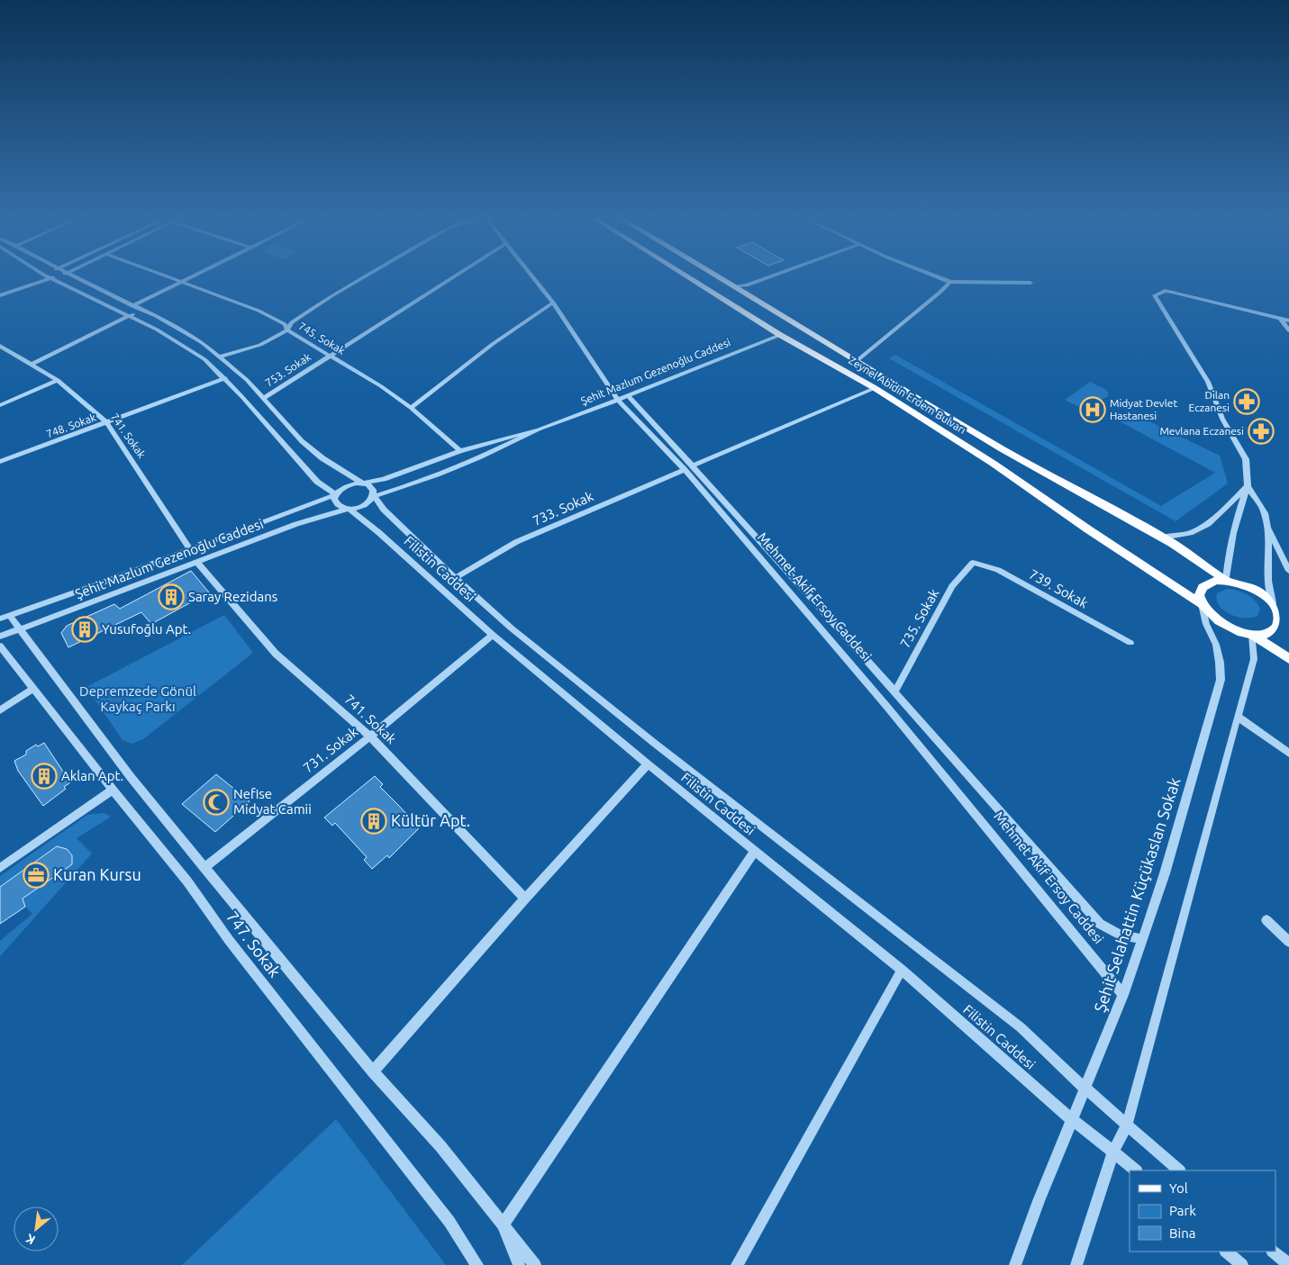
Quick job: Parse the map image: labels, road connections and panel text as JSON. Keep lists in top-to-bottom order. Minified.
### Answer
{"streets":{"main road":["Zeynel Abidin Erdem Bulvarı"],"street":["745. Sokak","753. Sokak","Şehit Mazlum Gezenoğlu Caddesi","748. Sokak","741. Sokak","733. Sokak","Filistin Caddesi","739. Sokak","Mehmet Akif Ersoy Caddesi","735. Sokak","731. Sokak","Şehit Selahattin Küçükaslan Sokak","747. Sokak"]},"crossings":[["745. Sokak","753. Sokak"],["745. Sokak","Şehit Mazlum Gezenoğlu Caddesi"],["Şehit Mazlum Gezenoğlu Caddesi","Zeynel Abidin Erdem Bulvarı"],["Şehit Mazlum Gezenoğlu Caddesi","741. Sokak"],["Şehit Mazlum Gezenoğlu Caddesi","Filistin Caddesi"],["Şehit Mazlum Gezenoğlu Caddesi","Mehmet Akif Ersoy Caddesi"],["Zeynel Abidin Erdem Bulvarı","733. Sokak"],["Zeynel Abidin Erdem Bulvarı","Şehit Selahattin Küçükaslan Sokak"],["748. Sokak","741. Sokak"],["741. Sokak","731. Sokak"],["733. Sokak","Filistin Caddesi"],["733. Sokak","Mehmet Akif Ersoy Caddesi"],["Filistin Caddesi","731. Sokak"],["Filistin Caddesi","Şehit Selahattin Küçükaslan Sokak"],["739. Sokak","735. Sokak"],["Mehmet Akif Ersoy Caddesi","Şehit Selahattin Küçükaslan Sokak"]],"parks":["Depremzede Gönül Kaykaç Parkı"],"places":{"pharmacy":["Dilan Eczanesi","Mevlana Eczanesi"],"hospital":["Midyat Devlet Hastanesi"],"building":["Saray Rezidans","Yusufoğlu Apt.","Aklan Apt.","Kültür Apt."],"mosque":["Nefise Midyat Camii"],"office":["Kuran Kursu"]},"legend":["Yol","Park","Bina"],"north":"bottom left"}
